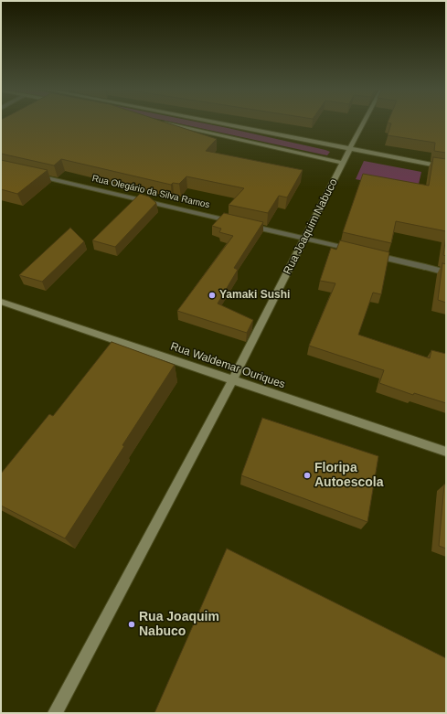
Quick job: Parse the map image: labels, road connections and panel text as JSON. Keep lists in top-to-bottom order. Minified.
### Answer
{"streets":{"main road":["Rua Joaquim Nabuco","Rua Waldemar Ouriques"],"street":["Rua Olegário da Silva Ramos"]},"crossings":[["Rua Joaquim Nabuco","Rua Waldemar Ouriques"]],"places":["Yamaki Sushi","Floripa Autoescola","Rua Joaquim Nabuco"]}
